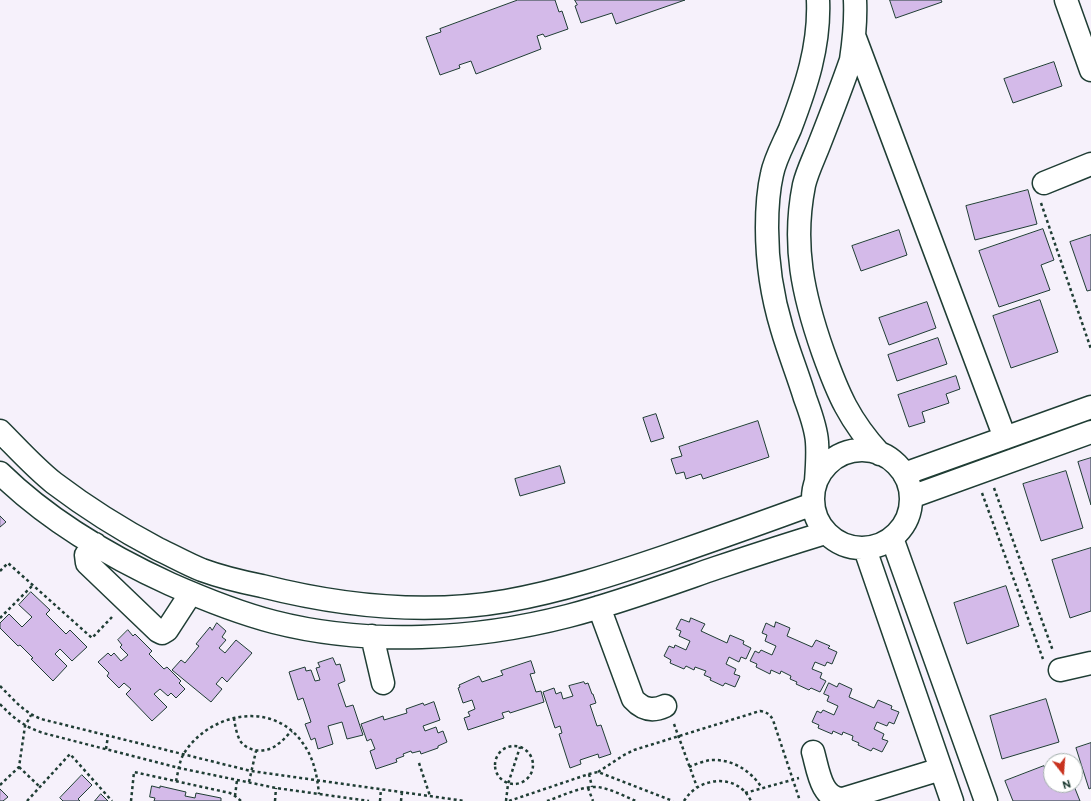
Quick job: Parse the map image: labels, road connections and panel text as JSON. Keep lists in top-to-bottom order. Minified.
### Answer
{"north":"bottom"}
